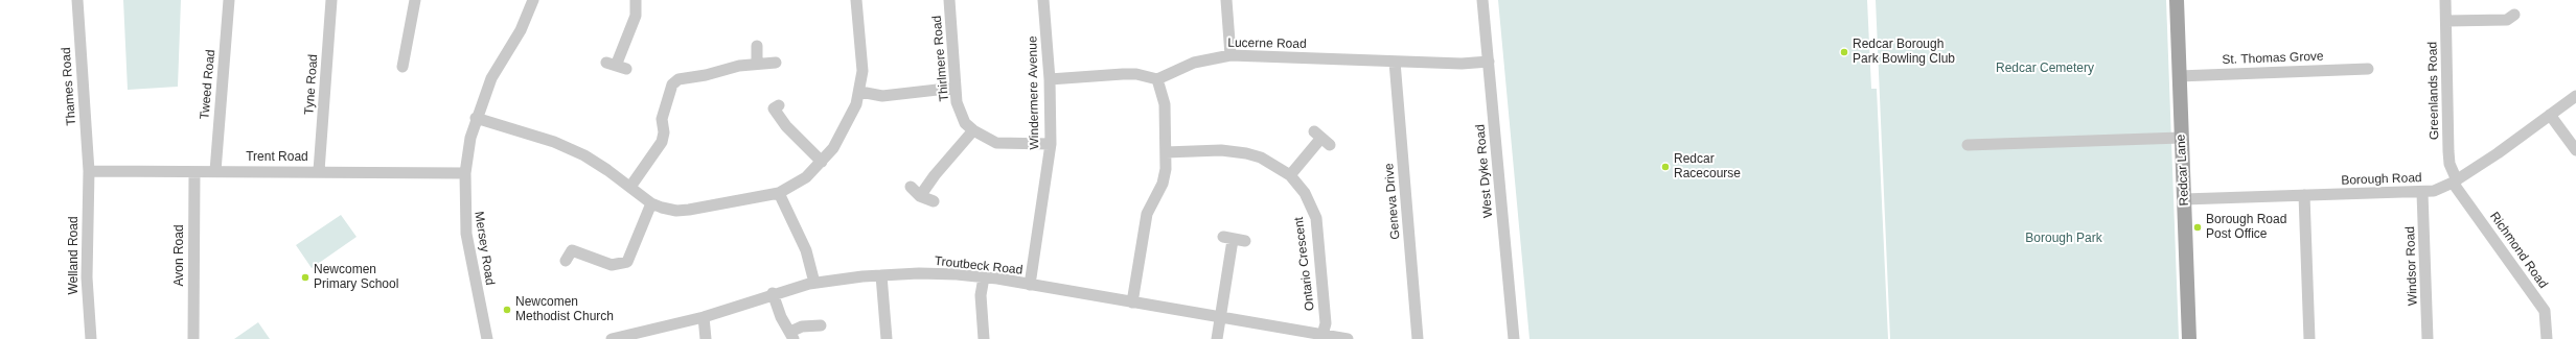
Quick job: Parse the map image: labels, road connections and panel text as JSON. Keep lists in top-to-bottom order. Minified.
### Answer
{"streets":{"main road":["Redcar Lane"],"street":["Lucerne Road","Thirlmere Road","St. Thomas Grove","Tweed Road","Tyne Road","Thames Road","Greenlands Road","Windermere Avenue","Trent Road","West Dyke Road","Borough Road","Geneva Drive","Mersey Road","Richmond Road","Welland Road","Avon Road","Ontario Crescent","Troutbeck Road","Windsor Road"]},"crossings":[["Lucerne Road","West Dyke Road"],["Lucerne Road","Geneva Drive"],["Thirlmere Road","Windermere Avenue"],["St. Thomas Grove","Redcar Lane"],["Tweed Road","Trent Road"],["Tyne Road","Trent Road"],["Thames Road","Trent Road"],["Thames Road","Welland Road"],["Greenlands Road","Borough Road"],["Greenlands Road","Richmond Road"],["Windermere Avenue","Troutbeck Road"],["Trent Road","Mersey Road"],["Trent Road","Welland Road"],["Trent Road","Avon Road"],["Redcar Lane","Borough Road"],["Borough Road","Richmond Road"],["Borough Road","Windsor Road"],["Ontario Crescent","Troutbeck Road"]],"parks":["Redcar Cemetery","Borough Park"],"places":["Redcar Borough Park Bowling Club","Redcar Racecourse","Borough Road Post Office","Newcomen Primary School","Newcomen Methodist Church"]}
